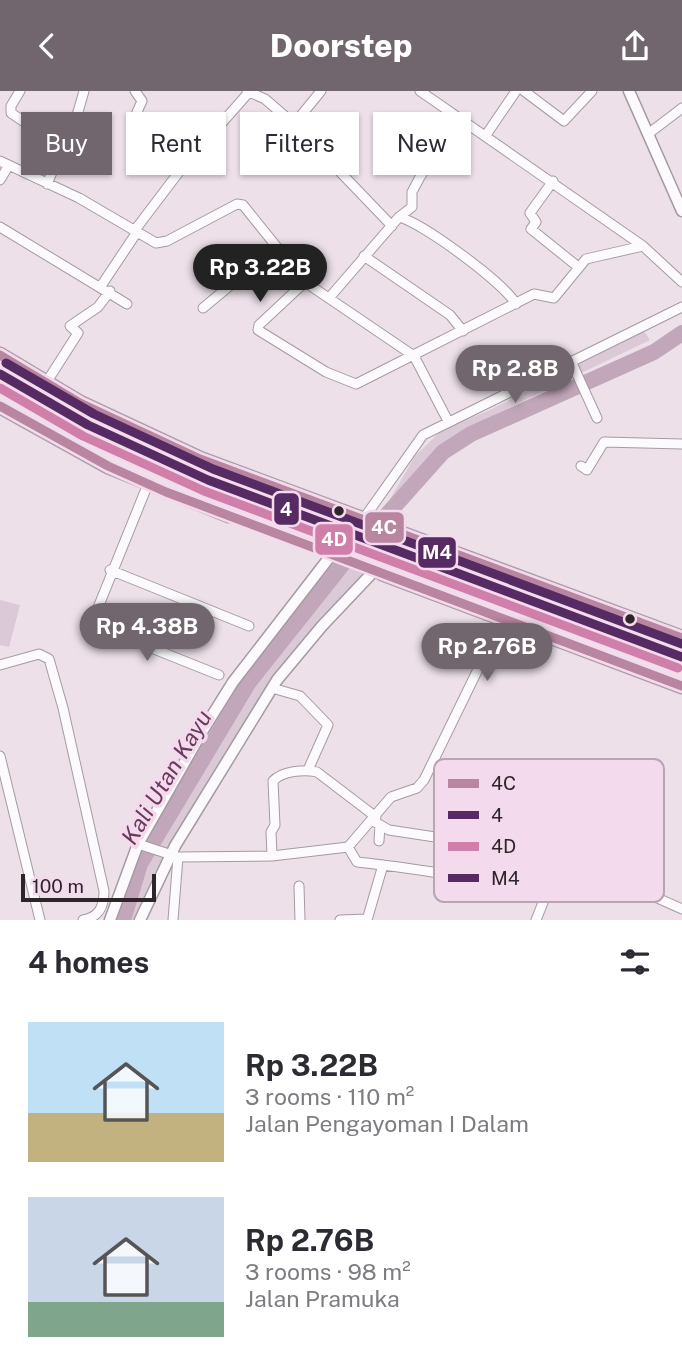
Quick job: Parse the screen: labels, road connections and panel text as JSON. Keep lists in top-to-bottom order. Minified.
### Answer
{"water":["Kali Utan Kayu"],"lines":["transit line 4C","transit line M4","transit line 4","transit line 4D"],"legend":["4C","4","4D","M4"],"scale_bar":"100 m","page":{"header":"Doorstep","chip":["Buy","Rent","Filters","New"],"price":["Rp 3.22B","Rp 2.8B","Rp 4.38B","Rp 2.76B"],"scale":"100 m","heading":"4 homes","list":[{"name":"Rp 3.22B","note":"3 rooms · 110 m² · Jalan Pengayoman I Dalam"},{"name":"Rp 2.76B","note":"3 rooms · 98 m² · Jalan Pramuka"}]}}
